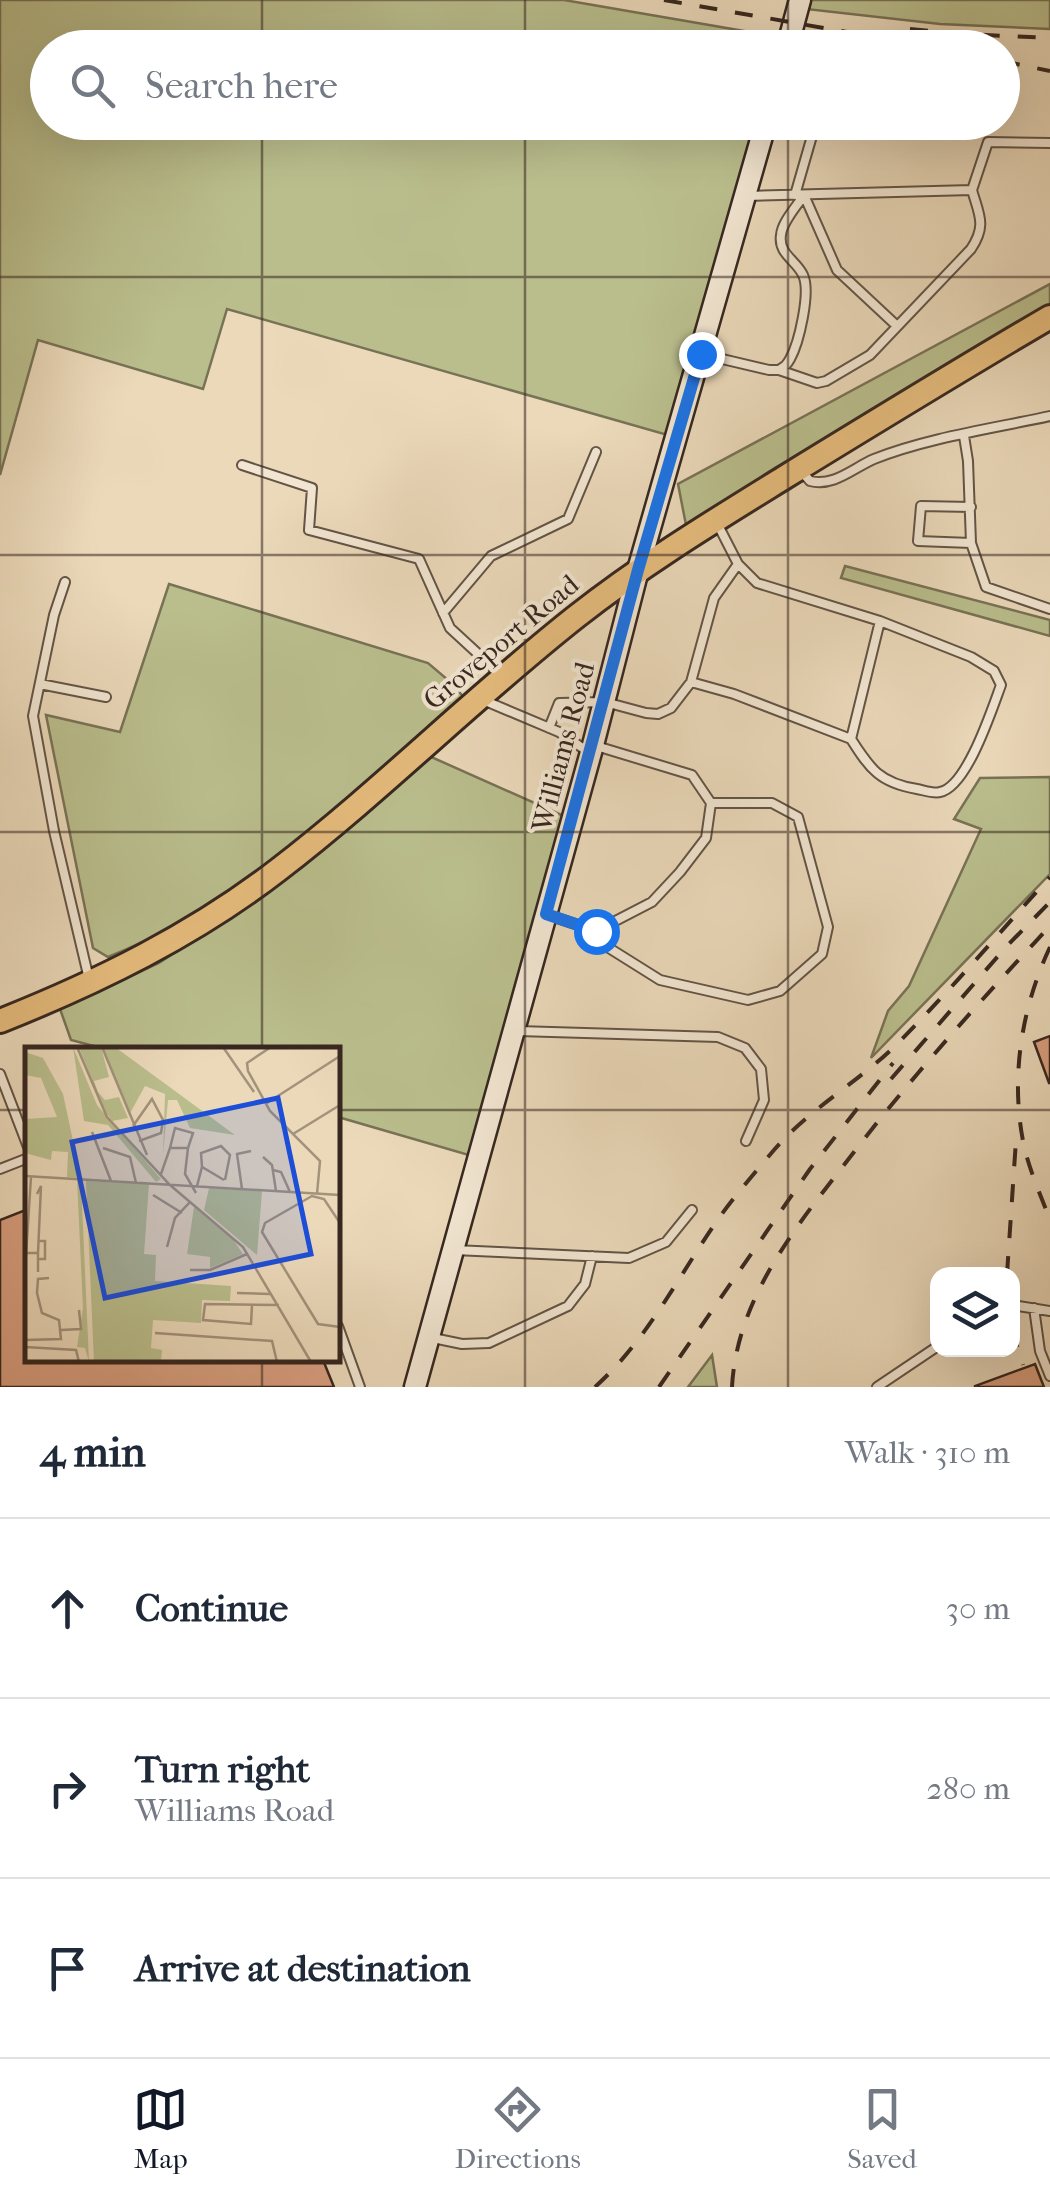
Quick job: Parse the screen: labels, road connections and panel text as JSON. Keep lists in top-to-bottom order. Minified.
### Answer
{"streets":{"main road":["Groveport Road","Williams Road"]},"crossings":[["Groveport Road","Williams Road"]],"page":{"search":"Search here","heading":["4 min","Walk · 310 m"],"list":[["Continue","30 m"],["Turn right","Williams Road","280 m"],"Arrive at destination"],"nav":["Map","Directions","Saved"]}}
